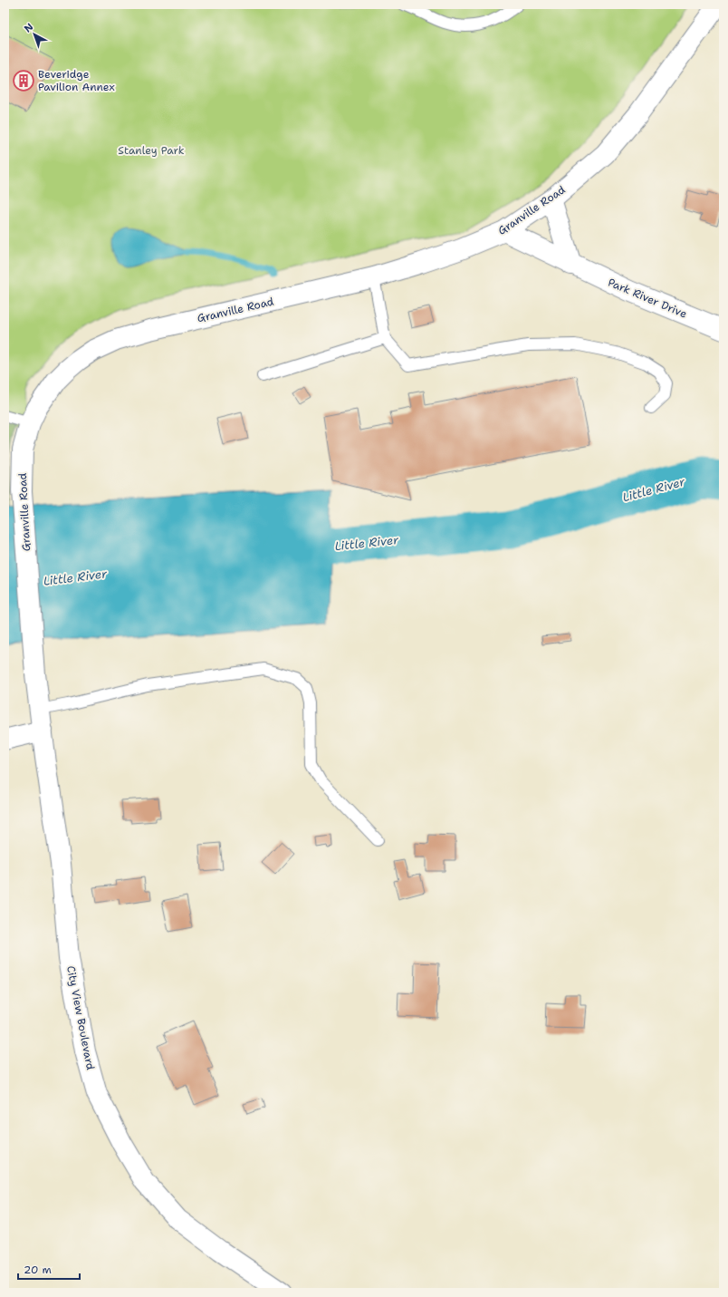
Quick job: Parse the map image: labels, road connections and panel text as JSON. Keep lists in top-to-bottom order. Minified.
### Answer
{"streets":{"street":["Granville Road","Park River Drive","City View Boulevard"]},"crossings":[["Granville Road","Park River Drive"],["Granville Road","City View Boulevard"]],"water":["Little River"],"parks":["Stanley Park"],"places":{"building":["Beveridge Pavilion Annex"]},"scale_bar":"20 m","north":"top left"}
